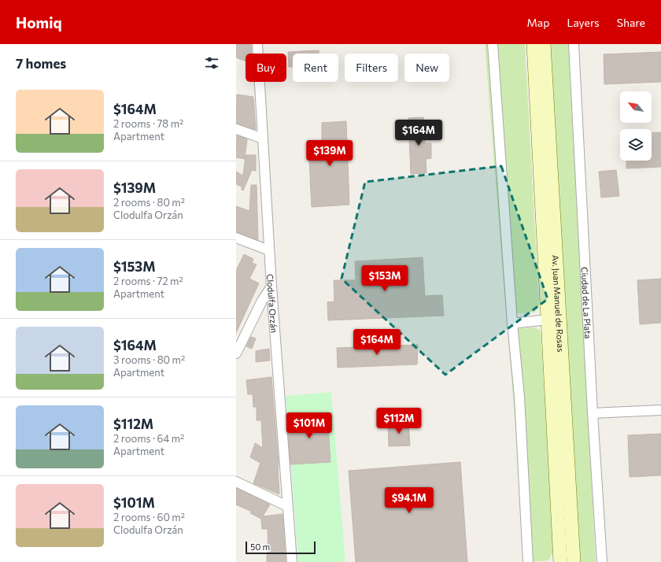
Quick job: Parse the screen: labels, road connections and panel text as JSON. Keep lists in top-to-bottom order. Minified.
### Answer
{"streets":{"main road":["Av. Juan Manuel de Rosas"],"street":["Clodulfa Orzán","Ciudad de La Plata"]},"scale_bar":"50 m","north":"top left","page":{"header":"Homiq","nav":["Map","Layers","Share"],"heading":"7 homes","chip":["Buy","Rent","Filters","New"],"list":[{"name":"$164M","note":"2 rooms · 78 m² · Apartment"},{"name":"$139M","note":"2 rooms · 80 m² · Clodulfa Orzán"},{"name":"$153M","note":"2 rooms · 72 m² · Apartment"},{"name":"$164M","note":"3 rooms · 80 m² · Apartment"},{"name":"$112M","note":"2 rooms · 64 m² · Apartment"},{"name":"$101M","note":"2 rooms · 60 m² · Clodulfa Orzán"}],"price":["$164M","$139M","$153M","$164M","$112M","$101M","$94.1M"],"scale":"50 m"}}
